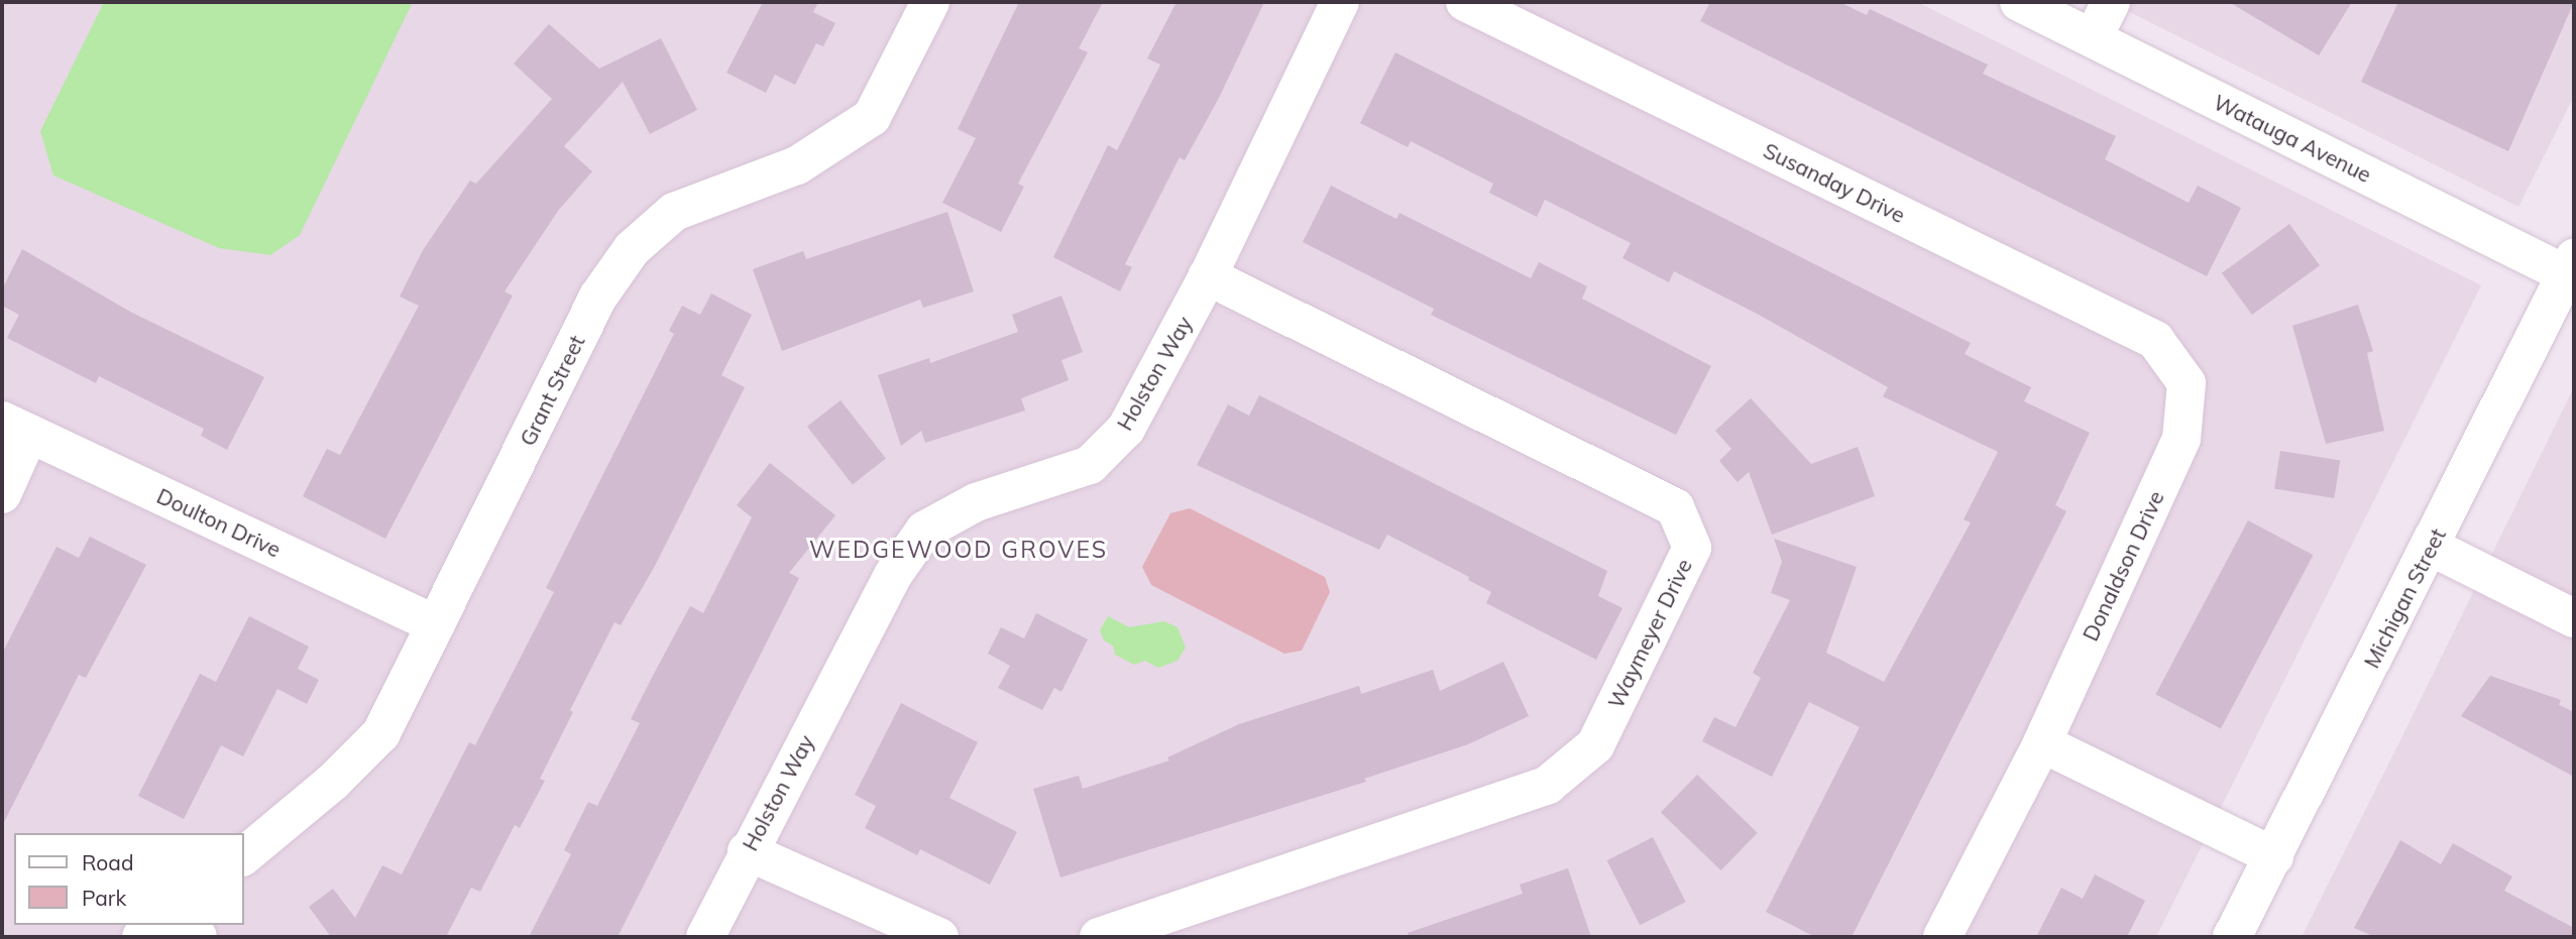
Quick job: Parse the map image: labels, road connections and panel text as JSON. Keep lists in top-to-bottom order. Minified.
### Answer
{"streets":{"street":["Watauga Avenue","Susanday Drive","Holston Way","Grant Street","Doulton Drive","Donaldson Drive","Michigan Street","Waymeyer Drive"]},"crossings":[["Watauga Avenue","Michigan Street"],["Susanday Drive","Donaldson Drive"],["Holston Way","Waymeyer Drive"],["Grant Street","Doulton Drive"]],"districts":["WEDGEWOOD GROVES"],"legend":["Road","Park"]}
